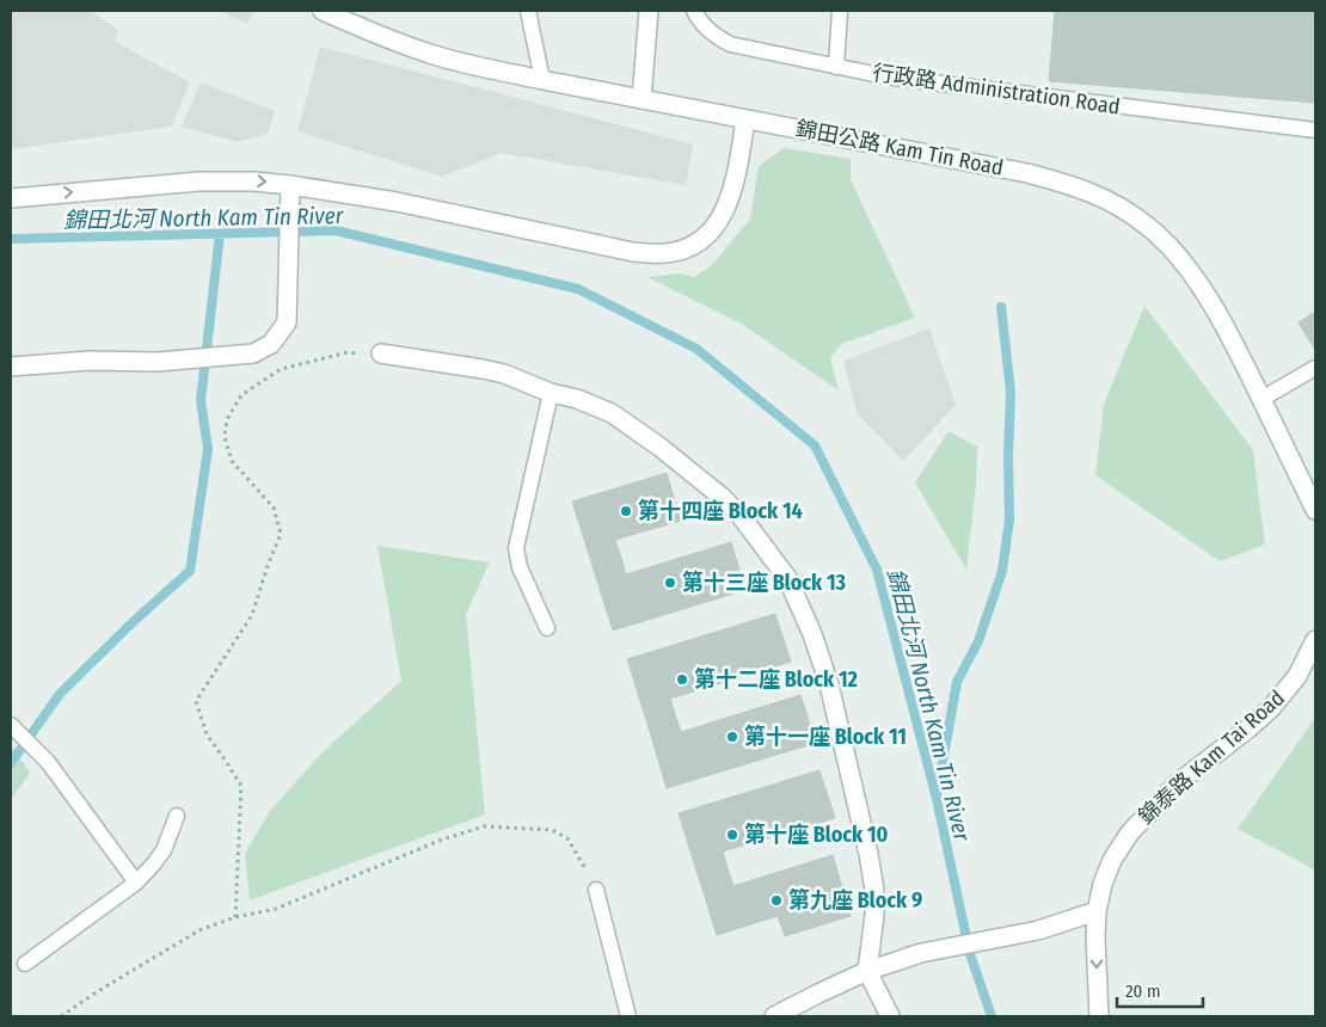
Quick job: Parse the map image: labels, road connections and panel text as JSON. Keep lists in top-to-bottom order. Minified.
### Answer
{"streets":{"street":["錦田公路 Kam Tin Road","錦泰路 Kam Tai Road"],"lane":["行政路 Administration Road"]},"water":["錦田北河 North Kam Tin River"],"places":["第十四座 Block 14","第十三座 Block 13","第十二座 Block 12","第十一座 Block 11","第十座 Block 10","第九座 Block 9"],"scale_bar":"20 m"}
